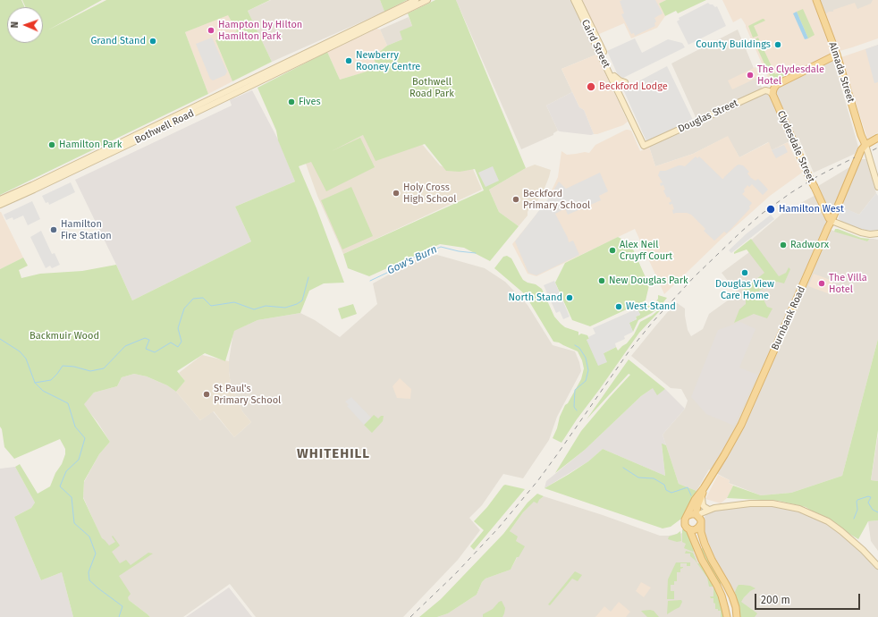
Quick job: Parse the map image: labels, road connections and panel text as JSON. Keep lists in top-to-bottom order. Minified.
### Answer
{"streets":{"main road":["Caird Street","Almada Street","Douglas Street","Bothwell Road","Clydesdale Street","Burnbank Road"]},"crossings":[["Caird Street","Douglas Street"],["Almada Street","Burnbank Road"],["Douglas Street","Clydesdale Street"],["Clydesdale Street","Burnbank Road"]],"districts":["WHITEHILL"],"water":["Gow's Burn"],"parks":["Bothwell Road Park","Backmuir Wood"],"places":["Hampton by Hilton Hamilton Park","Grand Stand","County Buildings","Newberry Rooney Centre","The Clydesdale Hotel","Beckford Lodge","Fives","Hamilton Park","Holy Cross High School","Beckford Primary School","Hamilton West","Hamilton Fire Station","Radworx","Alex Neil Cruyff Court","Douglas View Care Home","New Douglas Park","The Villa Hotel","North Stand","West Stand","St Paul's Primary School"],"scale_bar":"200 m","north":"left"}
